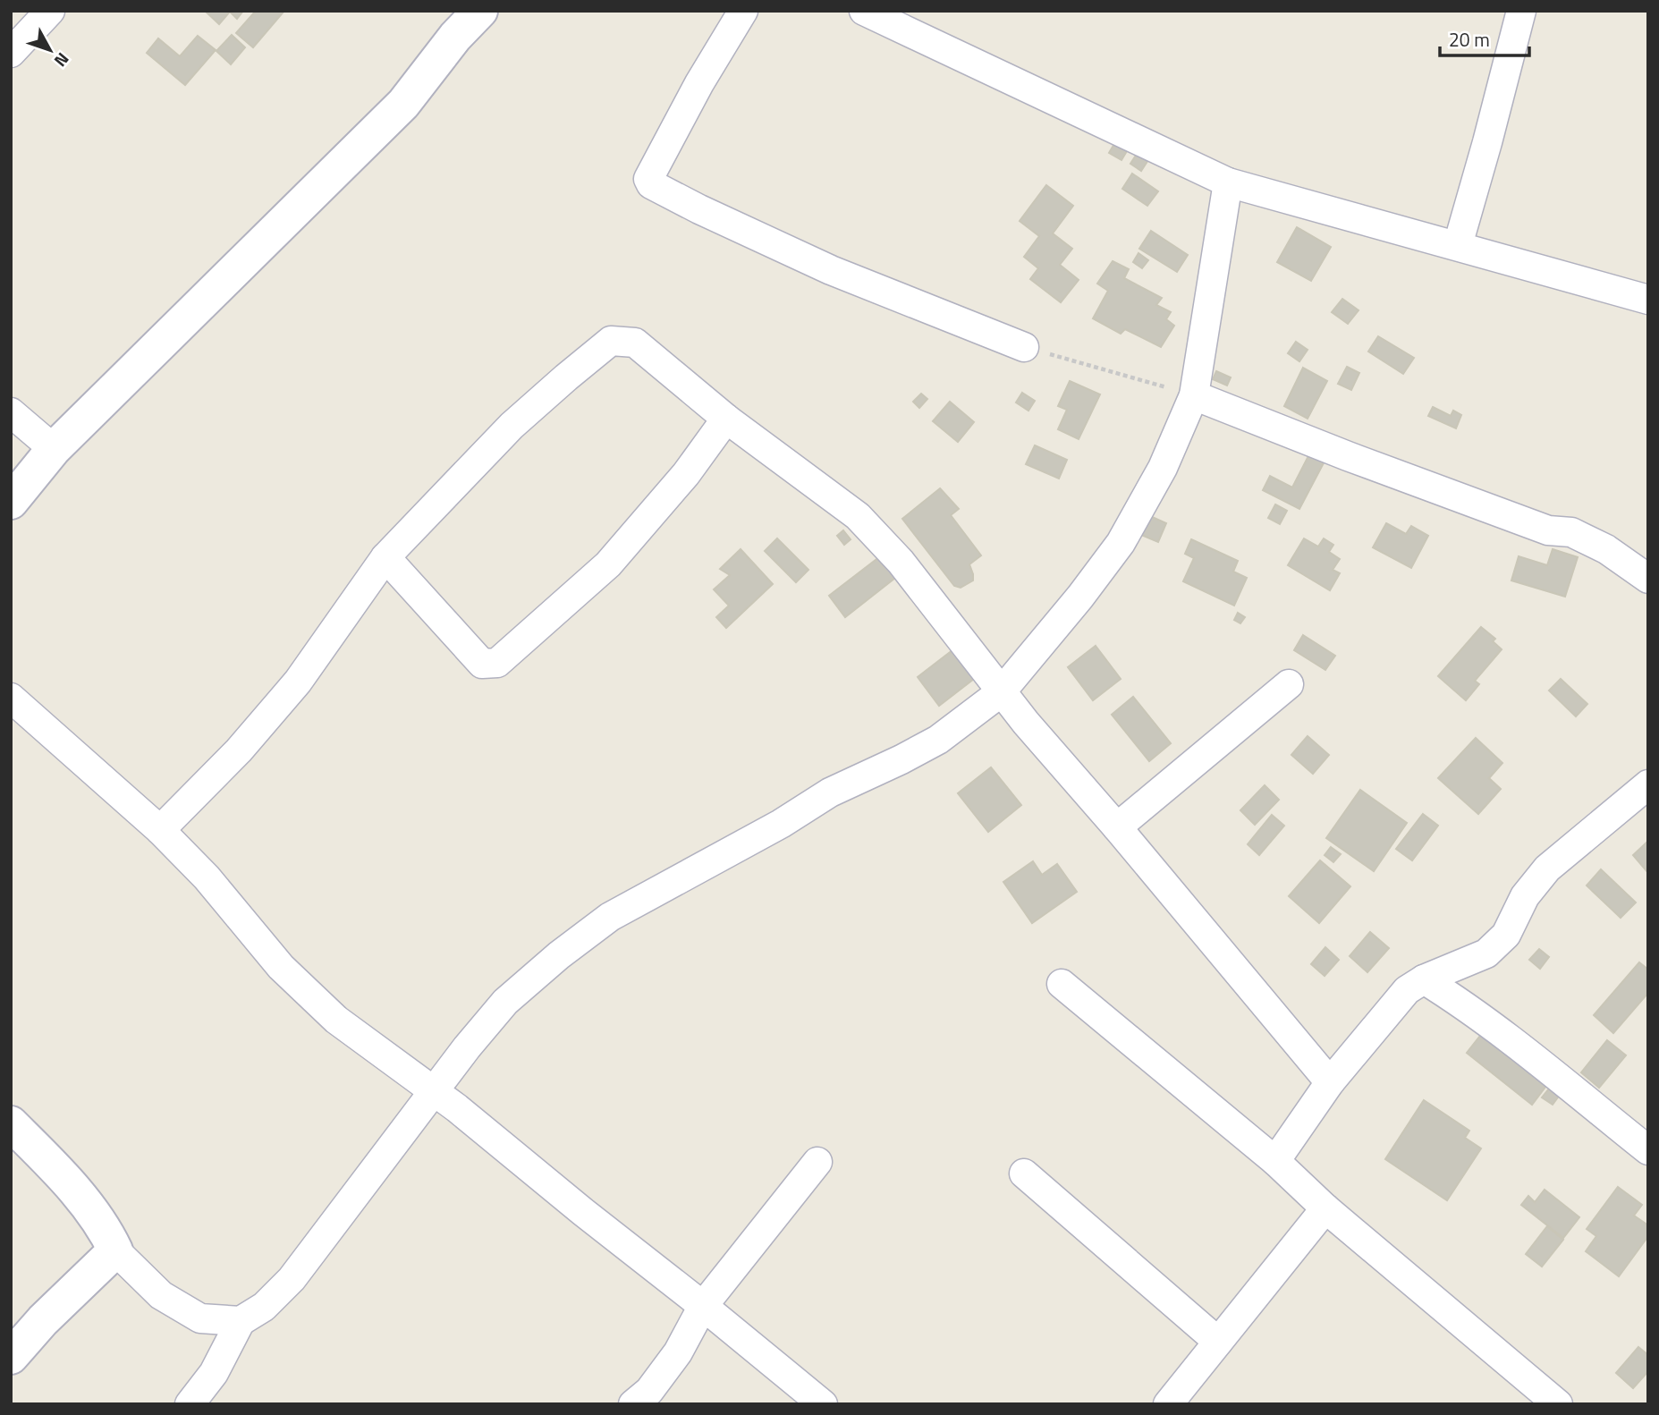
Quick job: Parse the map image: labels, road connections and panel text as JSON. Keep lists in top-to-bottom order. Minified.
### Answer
{"scale_bar":"20 m","north":"bottom right"}
